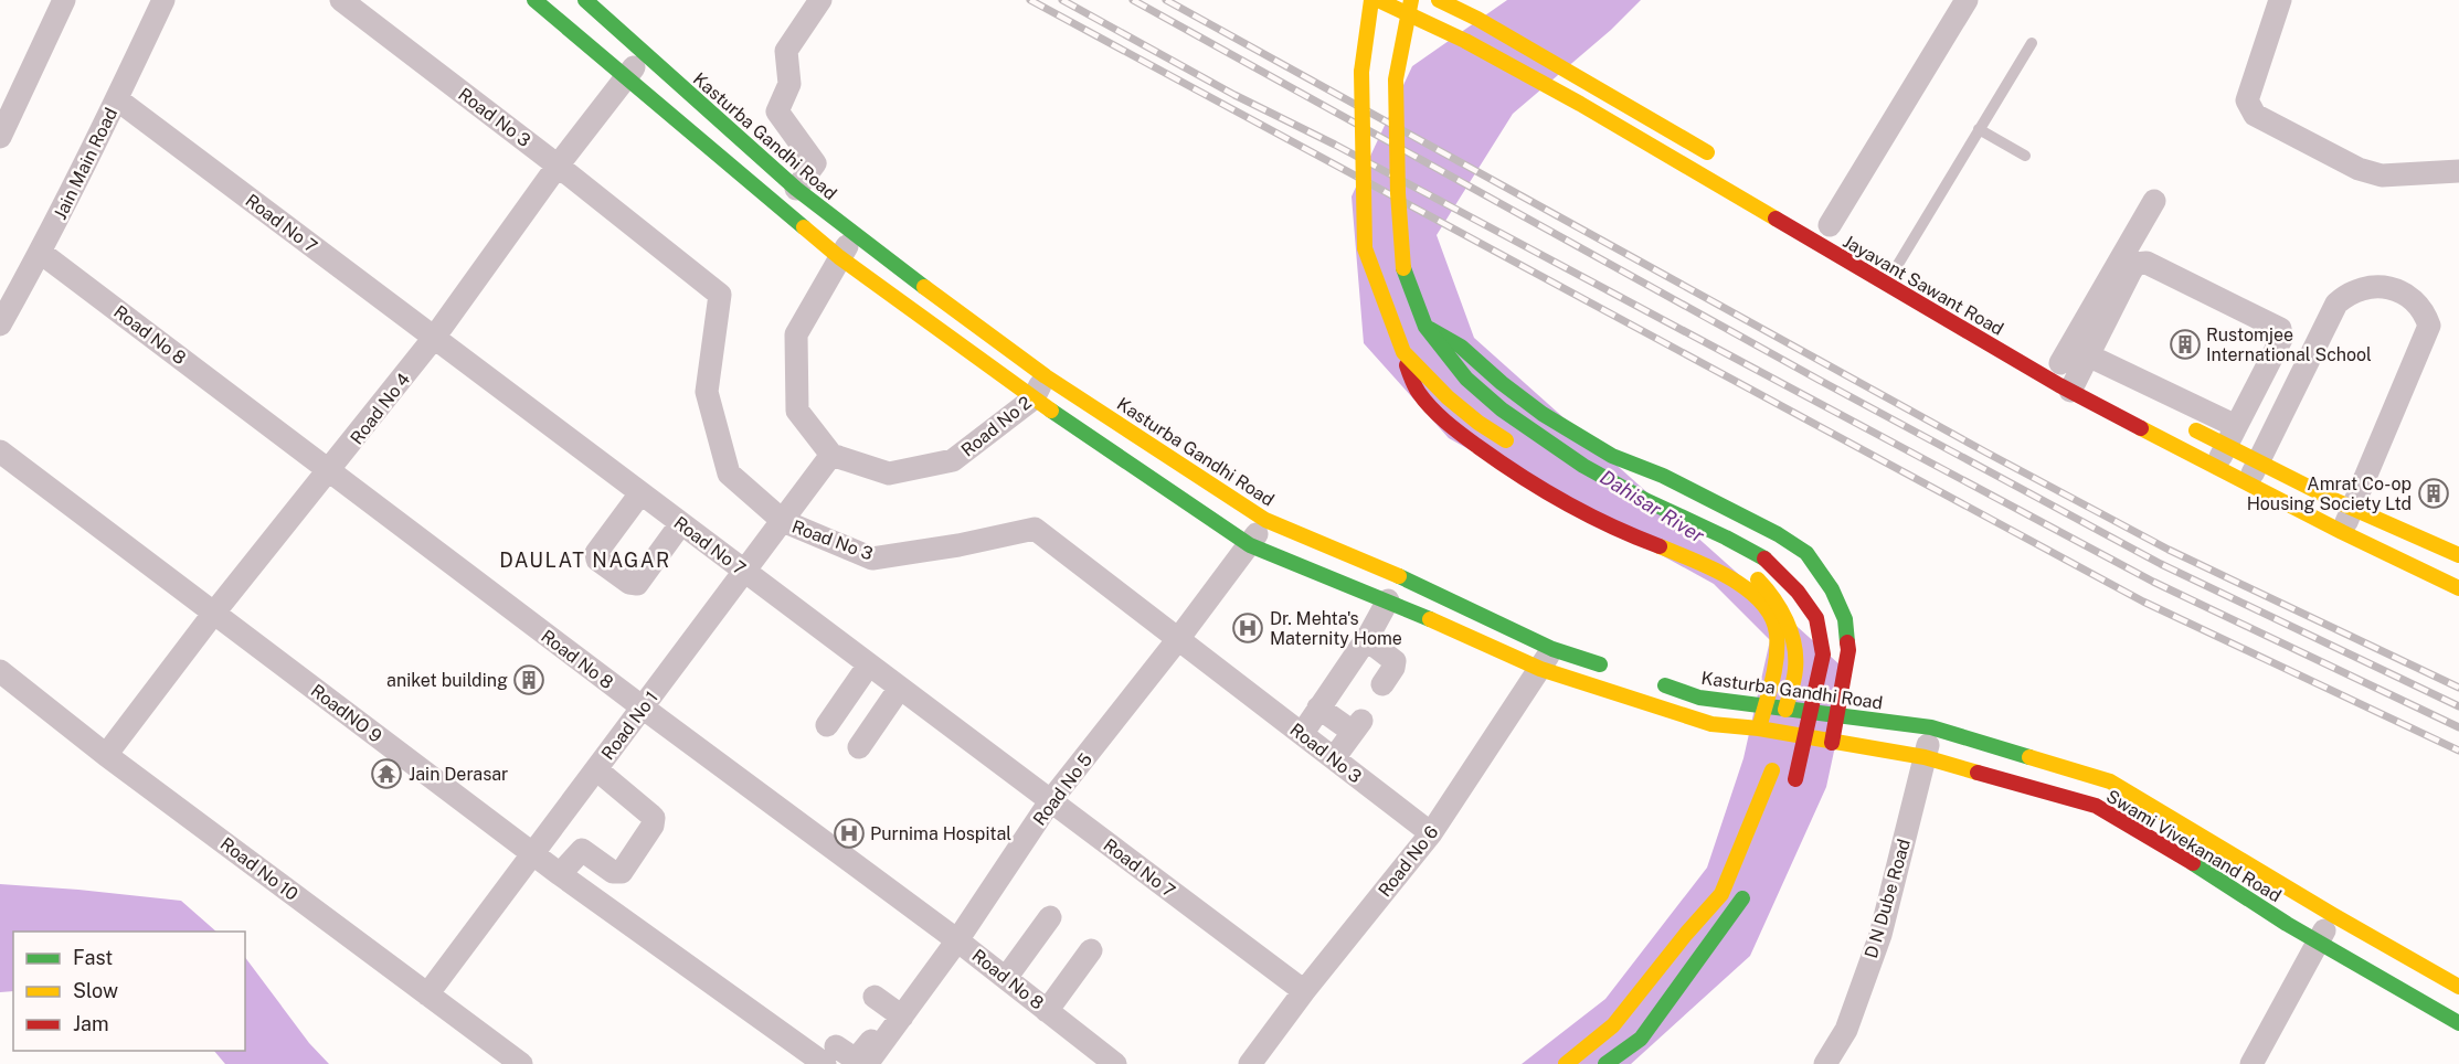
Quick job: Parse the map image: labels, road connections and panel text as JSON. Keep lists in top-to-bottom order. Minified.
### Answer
{"streets":{"main road":["Kasturba Gandhi Road","Jayavant Sawant Road","Swami Vivekanand Road"],"street":["Road No 3","Jain Main Road","Road No 7","Road No 8","Road No 4","Road No 2","RoadNO 9","Road No 1","Road No 5","Road No 6","Road No 10","D N Dube Road"]},"crossings":[["Road No 3","Road No 4"],["Road No 3","Road No 1"],["Road No 3","Road No 5"],["Road No 3","Road No 6"],["Kasturba Gandhi Road","Road No 4"],["Kasturba Gandhi Road","Road No 2"],["Kasturba Gandhi Road","Road No 5"],["Kasturba Gandhi Road","Swami Vivekanand Road"],["Kasturba Gandhi Road","Road No 6"],["Jain Main Road","Road No 7"],["Jain Main Road","Road No 8"],["Road No 7","Road No 4"],["Road No 7","Road No 1"],["Road No 7","Road No 5"],["Road No 7","Road No 6"],["Road No 8","Road No 4"],["Road No 8","Road No 1"],["Road No 8","Road No 5"],["Road No 4","RoadNO 9"],["Road No 4","Road No 10"],["Road No 2","Road No 1"],["RoadNO 9","Road No 1"],["RoadNO 9","Road No 5"],["Road No 1","Road No 10"],["Swami Vivekanand Road","Road No 6"],["Swami Vivekanand Road","D N Dube Road"]],"districts":["DAULAT NAGAR"],"water":["Dahisar River"],"places":{"building":["Rustomjee International School","Amrat Co-op Housing Society Ltd","aniket building"],"hospital":["Dr. Mehta's Maternity Home","Purnima Hospital"],"temple":["Jain Derasar"]},"legend":["Fast","Slow","Jam"]}
